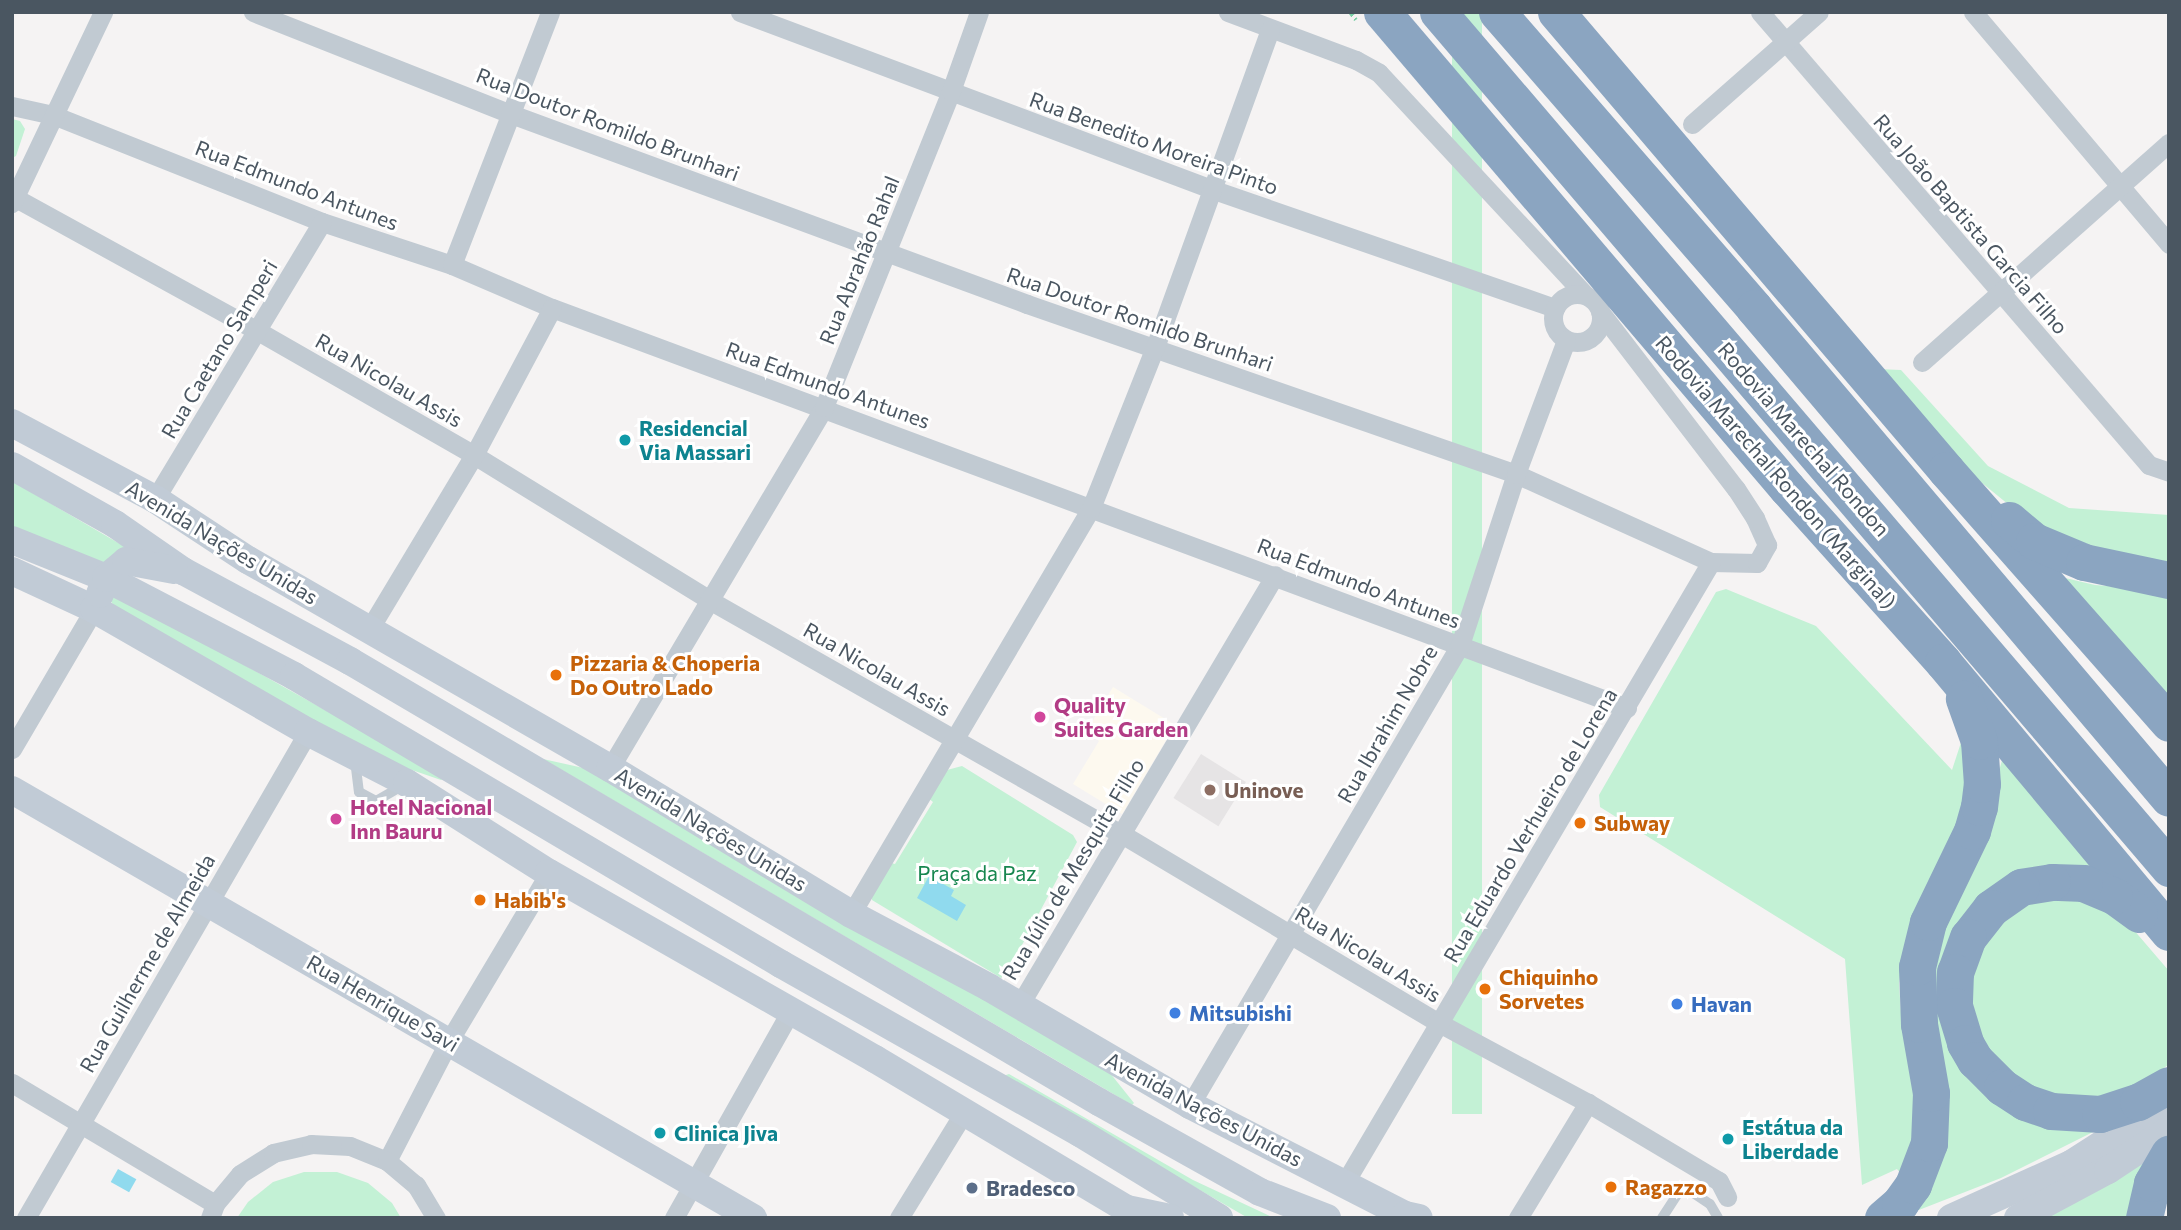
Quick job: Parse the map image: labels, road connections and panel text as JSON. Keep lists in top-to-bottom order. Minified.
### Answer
{"streets":{"highway":["Rodovia Marechal Rondon","Rodovia Marechal Rondon (Marginal)"],"main road":["Avenida Nações Unidas","Rua Henrique Savi"],"street":["Rua Doutor Romildo Brunhari","Rua Benedito Moreira Pinto","Rua Edmundo Antunes","Rua João Baptista Garcia Filho","Rua Abrahão Rahal","Rua Caetano Samperi","Rua Nicolau Assis","Rua Ibrahim Nobre","Rua Eduardo Verhueiro de Lorena","Rua Júlio de Mesquita Filho","Rua Guilherme de Almeida"]},"crossings":[["Rua Doutor Romildo Brunhari","Rua Benedito Moreira Pinto"],["Rua Doutor Romildo Brunhari","Rua Abrahão Rahal"],["Rua Doutor Romildo Brunhari","Rua Ibrahim Nobre"],["Rua Doutor Romildo Brunhari","Rua Eduardo Verhueiro de Lorena"],["Rua Benedito Moreira Pinto","Rua Abrahão Rahal"],["Rua Benedito Moreira Pinto","Rua Ibrahim Nobre"],["Rua Edmundo Antunes","Rua Abrahão Rahal"],["Rua Edmundo Antunes","Rua Caetano Samperi"],["Rua Edmundo Antunes","Rua Ibrahim Nobre"],["Rua Edmundo Antunes","Rua Eduardo Verhueiro de Lorena"],["Rua Edmundo Antunes","Rua Júlio de Mesquita Filho"],["Rua Abrahão Rahal","Rua Nicolau Assis"],["Rua Abrahão Rahal","Avenida Nações Unidas"],["Rua Caetano Samperi","Rua Nicolau Assis"],["Rua Caetano Samperi","Avenida Nações Unidas"],["Rua Nicolau Assis","Rua Ibrahim Nobre"],["Rua Nicolau Assis","Rua Eduardo Verhueiro de Lorena"],["Rua Nicolau Assis","Rua Júlio de Mesquita Filho"],["Avenida Nações Unidas","Rua Ibrahim Nobre"],["Avenida Nações Unidas","Rua Eduardo Verhueiro de Lorena"],["Avenida Nações Unidas","Rua Júlio de Mesquita Filho"],["Rua Guilherme de Almeida","Rua Henrique Savi"]],"parks":["Praça da Paz"],"places":["Residencial Via Massari","Pizzaria & Choperia Do Outro Lado","Quality Suites Garden","Uninove","Hotel Nacional Inn Bauru","Subway","Habib's","Chiquinho Sorvetes","Havan","Mitsubishi","Clinica Jiva","Estátua da Liberdade","Ragazzo","Bradesco"]}
